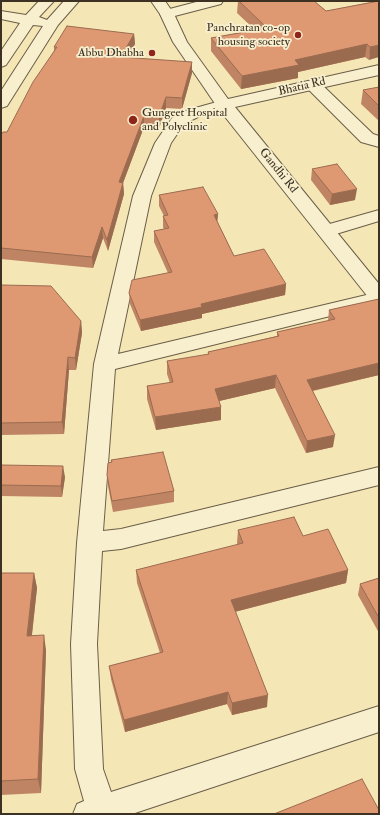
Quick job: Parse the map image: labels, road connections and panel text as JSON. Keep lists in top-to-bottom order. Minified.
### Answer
{"streets":{"street":["Bhatia Rd","Gandhi Rd"]},"crossings":[["Bhatia Rd","Gandhi Rd"]],"places":["Panchratan co-op housing society","Abbu Dhabha","Gungeet Hospital and Polyclinic"]}
